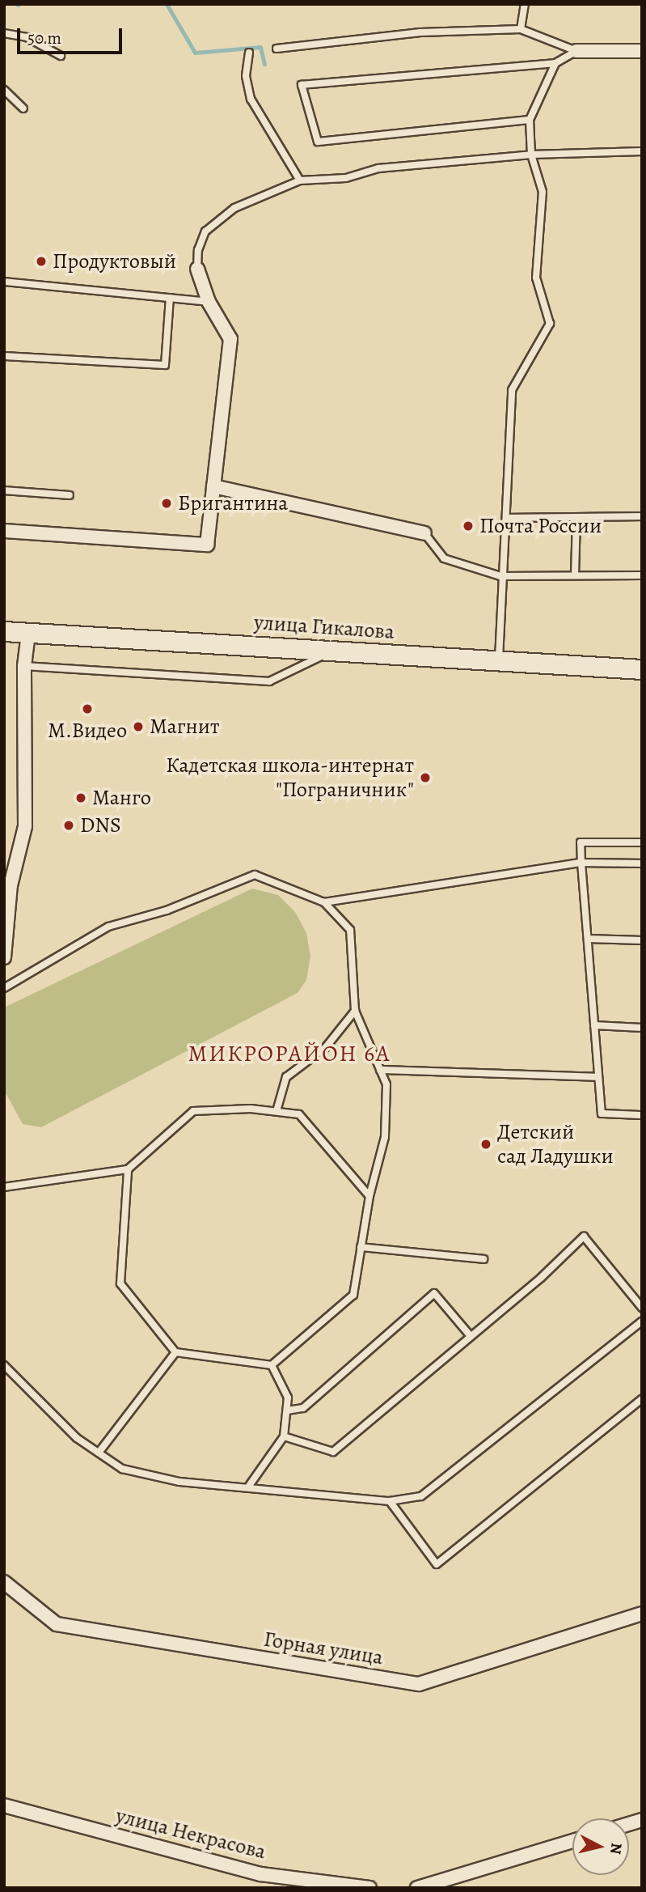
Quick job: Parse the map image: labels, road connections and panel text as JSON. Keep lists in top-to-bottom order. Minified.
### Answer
{"streets":{"main road":["улица Гикалова"],"street":["Горная улица","улица Некрасова"]},"districts":["МИКРОРАЙОН 6А"],"places":["Продуктовый","Бригантина","Почта России","М.Видео","Магнит","Кадетская школа-интернат \"Пограничник\"","Манго","DNS","Детский сад Ладушки"],"scale_bar":"50 m","north":"right"}
